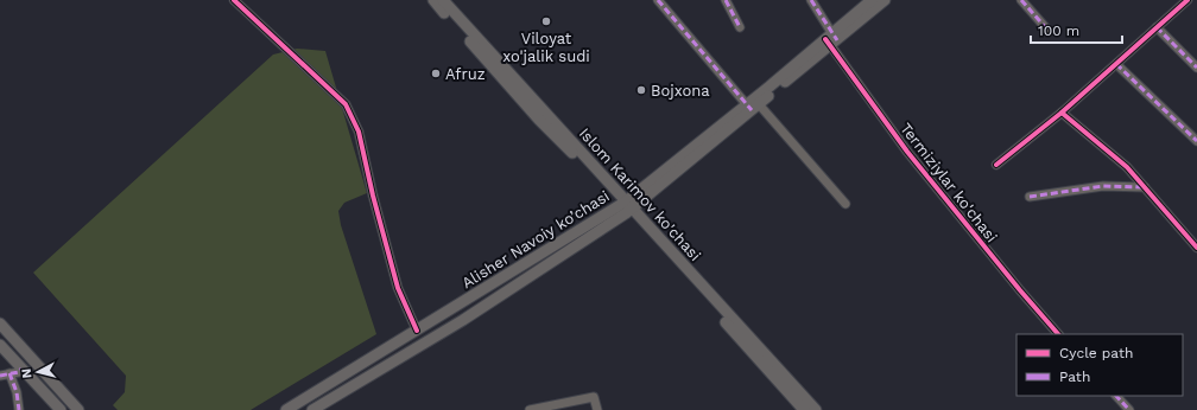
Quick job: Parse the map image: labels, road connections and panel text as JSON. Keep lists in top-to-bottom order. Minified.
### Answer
{"streets":{"main road":["Islom Karimov ko'chasi","Alisher Navoiy ko’chasi"],"street":["Termiziylar ko'chasi"]},"crossings":[["Termiziylar ko'chasi","Alisher Navoiy ko’chasi"],["Islom Karimov ko'chasi","Alisher Navoiy ko’chasi"]],"places":["Viloyat xo'jalik sudi","Afruz","Bojxona"],"legend":["Cycle path","Path"],"scale_bar":"100 m","north":"left"}
